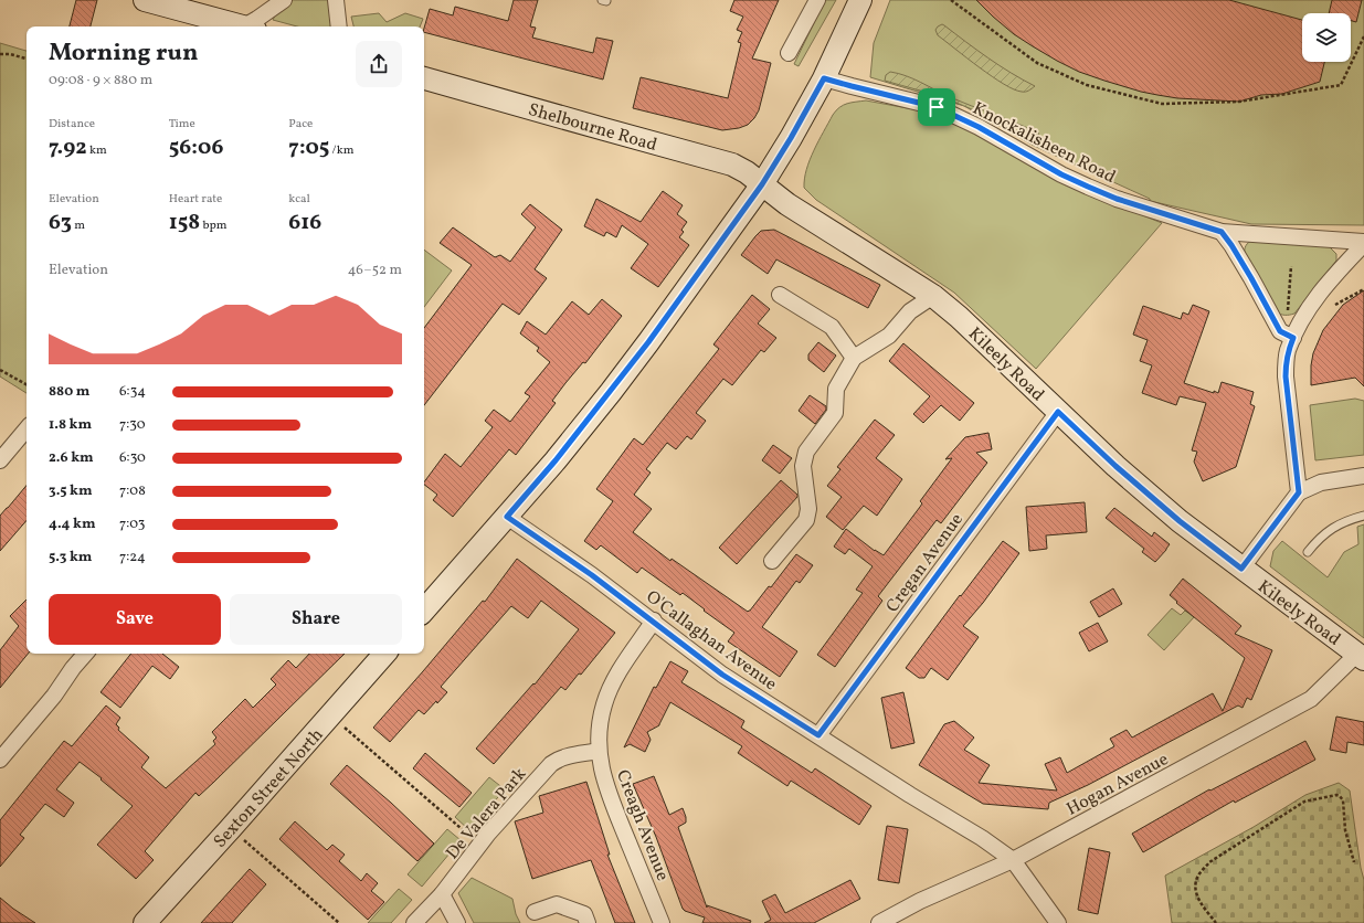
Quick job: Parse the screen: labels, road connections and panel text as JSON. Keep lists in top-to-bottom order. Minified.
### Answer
{"streets":{"main road":["Shelbourne Road","Kileely Road","Sexton Street North"],"street":["Knockalisheen Road","Cregan Avenue","O'Callaghan Avenue","Hogan Avenue","De Valera Park","Creagh Avenue"]},"crossings":[["Shelbourne Road","Kileely Road"],["Kileely Road","Cregan Avenue"],["Kileely Road","Hogan Avenue"],["Cregan Avenue","O'Callaghan Avenue"],["O'Callaghan Avenue","Hogan Avenue"],["O'Callaghan Avenue","Creagh Avenue"],["De Valera Park","Creagh Avenue"]],"page":{"heading":["Morning run","09:08 · 9 × 880 m"],"stats":[["Distance","7.92 km"],["Time","56:06"],["Pace","7:05 /km"],["Elevation","63 m"],["Heart rate","158 bpm"],["kcal","616"]],"chart":["Elevation","46–52 m"],"list":[{"name":"880 m","note":"6:34"},{"name":"1.8 km","note":"7:30"},{"name":"2.6 km","note":"6:30"},{"name":"3.5 km","note":"7:08"},{"name":"4.4 km","note":"7:03"},{"name":"5.3 km","note":"7:24"}],"buttons":["Save","Share"]}}
